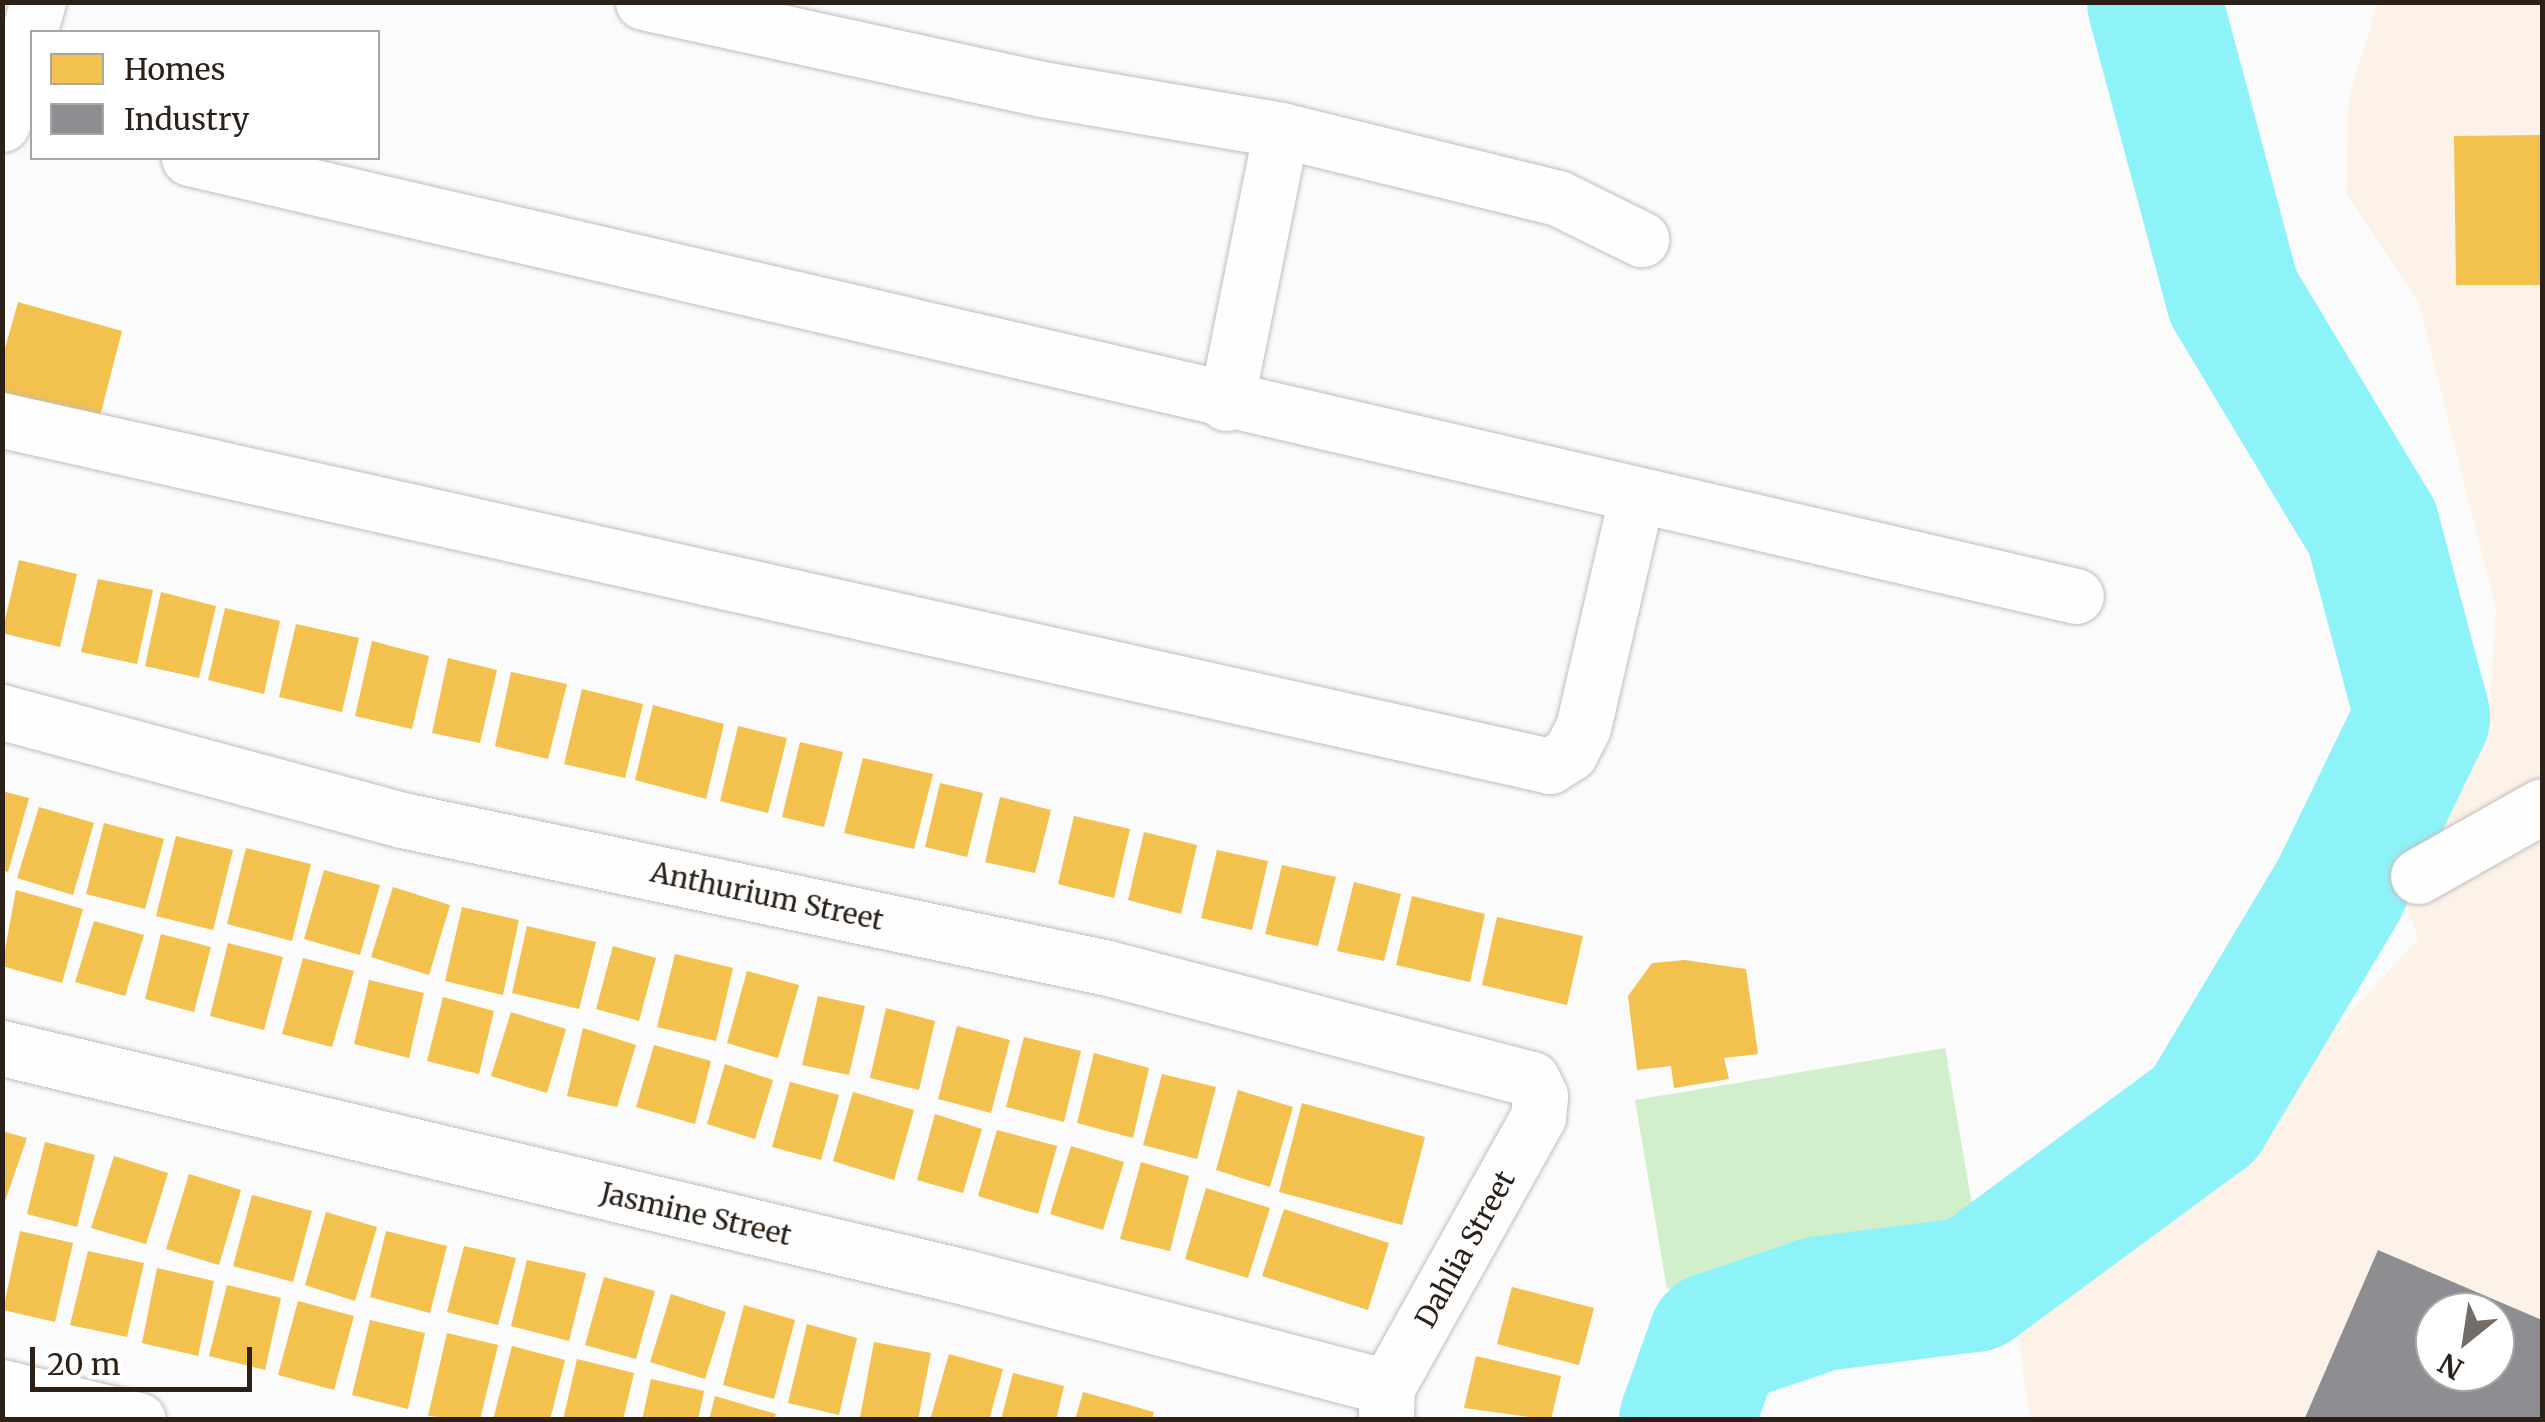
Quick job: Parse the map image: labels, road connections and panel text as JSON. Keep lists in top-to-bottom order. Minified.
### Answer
{"streets":{"street":["Anthurium Street","Jasmine Street","Dahlia Street"]},"crossings":[["Anthurium Street","Dahlia Street"],["Jasmine Street","Dahlia Street"]],"legend":["Homes","Industry"],"scale_bar":"20 m","north":"bottom left"}
